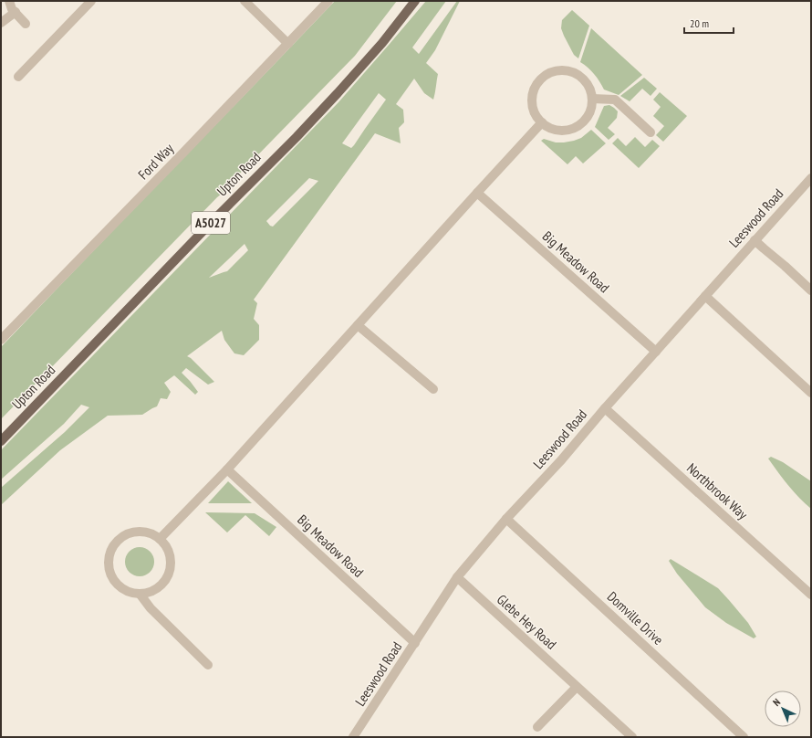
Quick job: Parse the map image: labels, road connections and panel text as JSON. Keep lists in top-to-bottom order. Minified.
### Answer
{"streets":{"main road":["Upton Road","A5027"],"street":["Ford Way","Leeswood Road","Big Meadow Road","Northbrook Way","Domville Drive","Glebe Hey Road"]},"crossings":[["Leeswood Road","Big Meadow Road"],["Leeswood Road","Northbrook Way"],["Leeswood Road","Domville Drive"],["Leeswood Road","Glebe Hey Road"]],"scale_bar":"20 m","north":"top left"}
